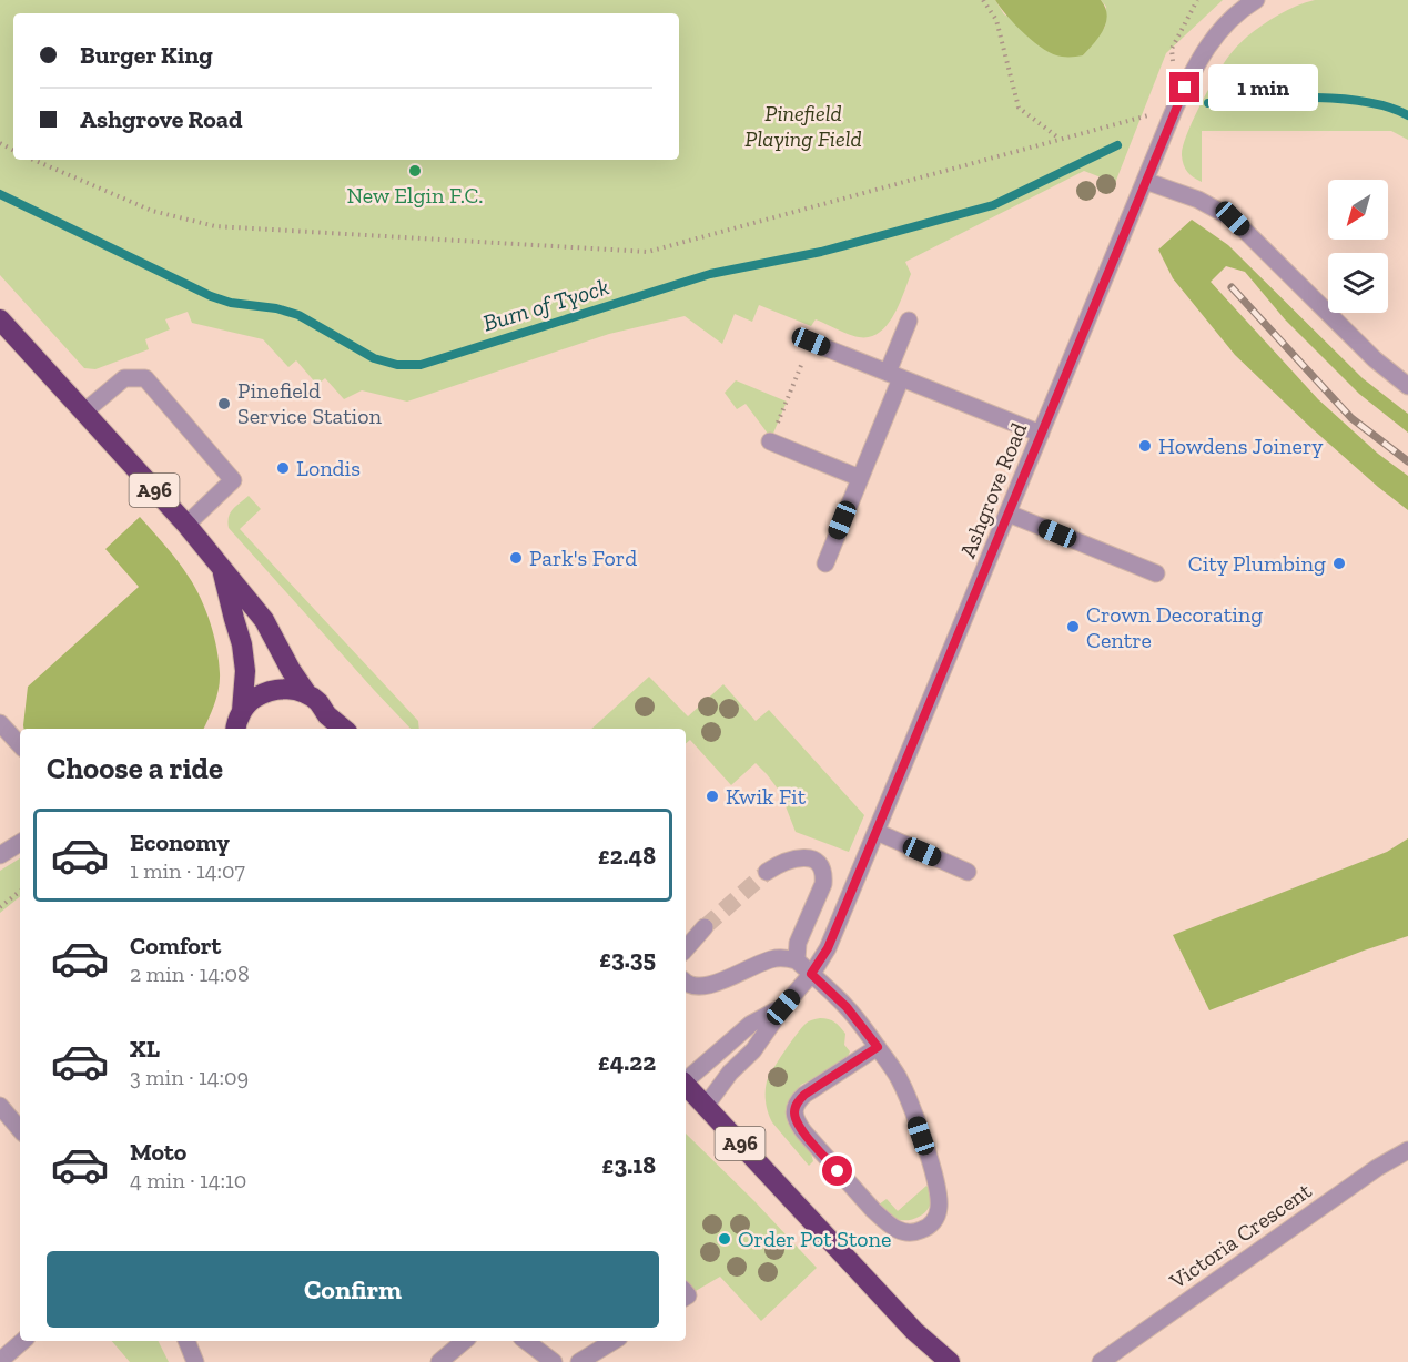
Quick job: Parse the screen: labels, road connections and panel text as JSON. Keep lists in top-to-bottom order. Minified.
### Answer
{"streets":{"highway":["A96"],"street":["Ashgrove Road","Victoria Crescent"]},"crossings":[["A96","Ashgrove Road"]],"water":["Burn of Tyock"],"parks":["Pinefield Playing Field"],"places":["New Elgin F.C.","Pinefield Service Station","Howdens Joinery","Londis","Park's Ford","City Plumbing","Crown Decorating Centre","Kwik Fit","Order Pot Stone"],"north":"bottom left","page":{"banner":["Burger King","Ashgrove Road"],"bubble":"1 min","heading":"Choose a ride","list":[{"name":"Economy","note":"1 min · 14:07","value":"£2.48"},{"name":"Comfort","note":"2 min · 14:08","value":"£3.35"},{"name":"XL","note":"3 min · 14:09","value":"£4.22"},{"name":"Moto","note":"4 min · 14:10","value":"£3.18"}],"buttons":"Confirm"}}
